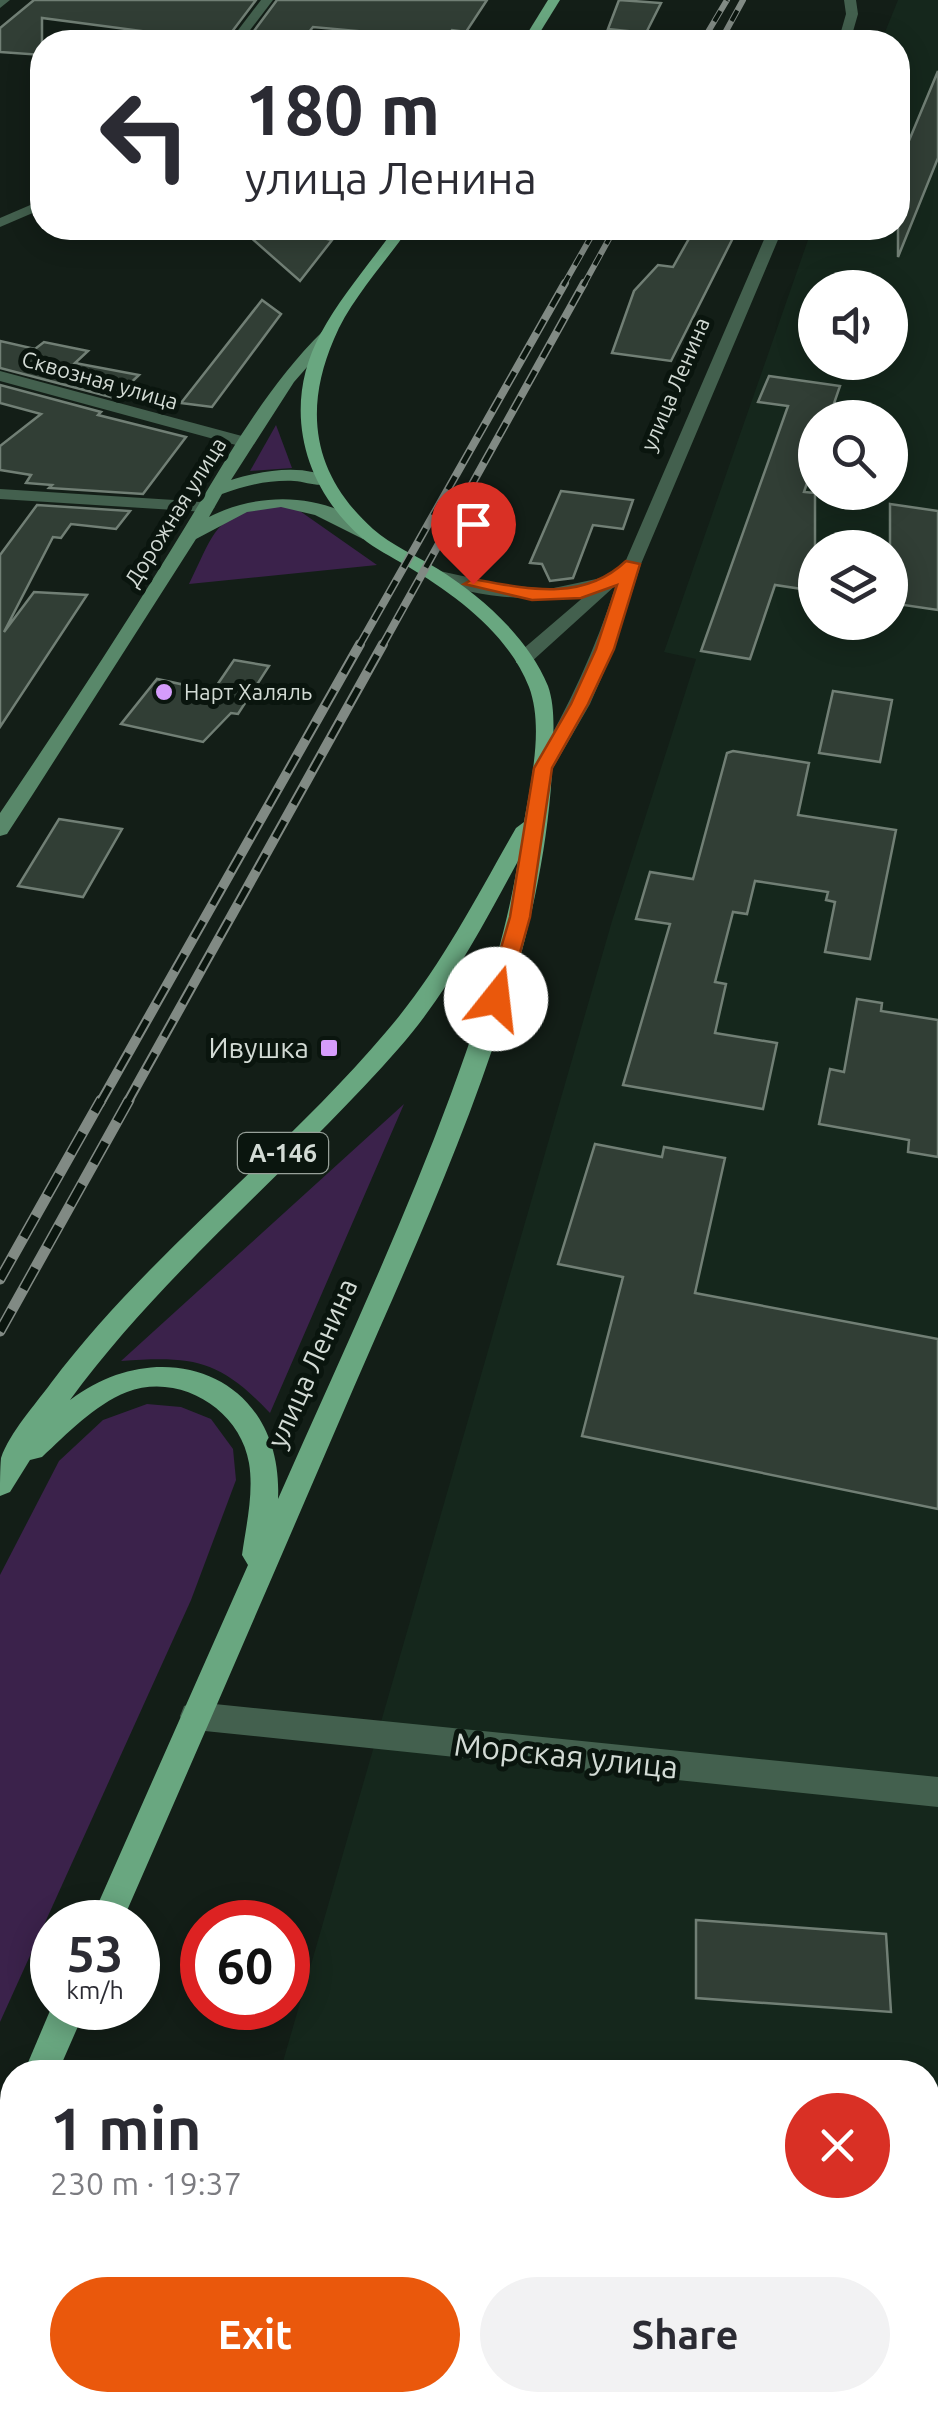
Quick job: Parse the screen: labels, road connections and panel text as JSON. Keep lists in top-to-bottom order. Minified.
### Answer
{"streets":{"main road":["улица Ленина","Дорожная улица","А-146"],"street":["Сквозная улица","Морская улица"]},"crossings":[["Сквозная улица","Дорожная улица"],["улица Ленина","А-146"],["улица Ленина","Морская улица"],["Дорожная улица","А-146"]],"places":{"other":["Нарт Халяль"],"transit":["Ивушка"]},"page":{"turn":["180 m","улица Ленина"],"speed":"53 km/h","limit":"60","heading":["1 min","230 m · 19:37"],"buttons":["Exit","Share"]}}
